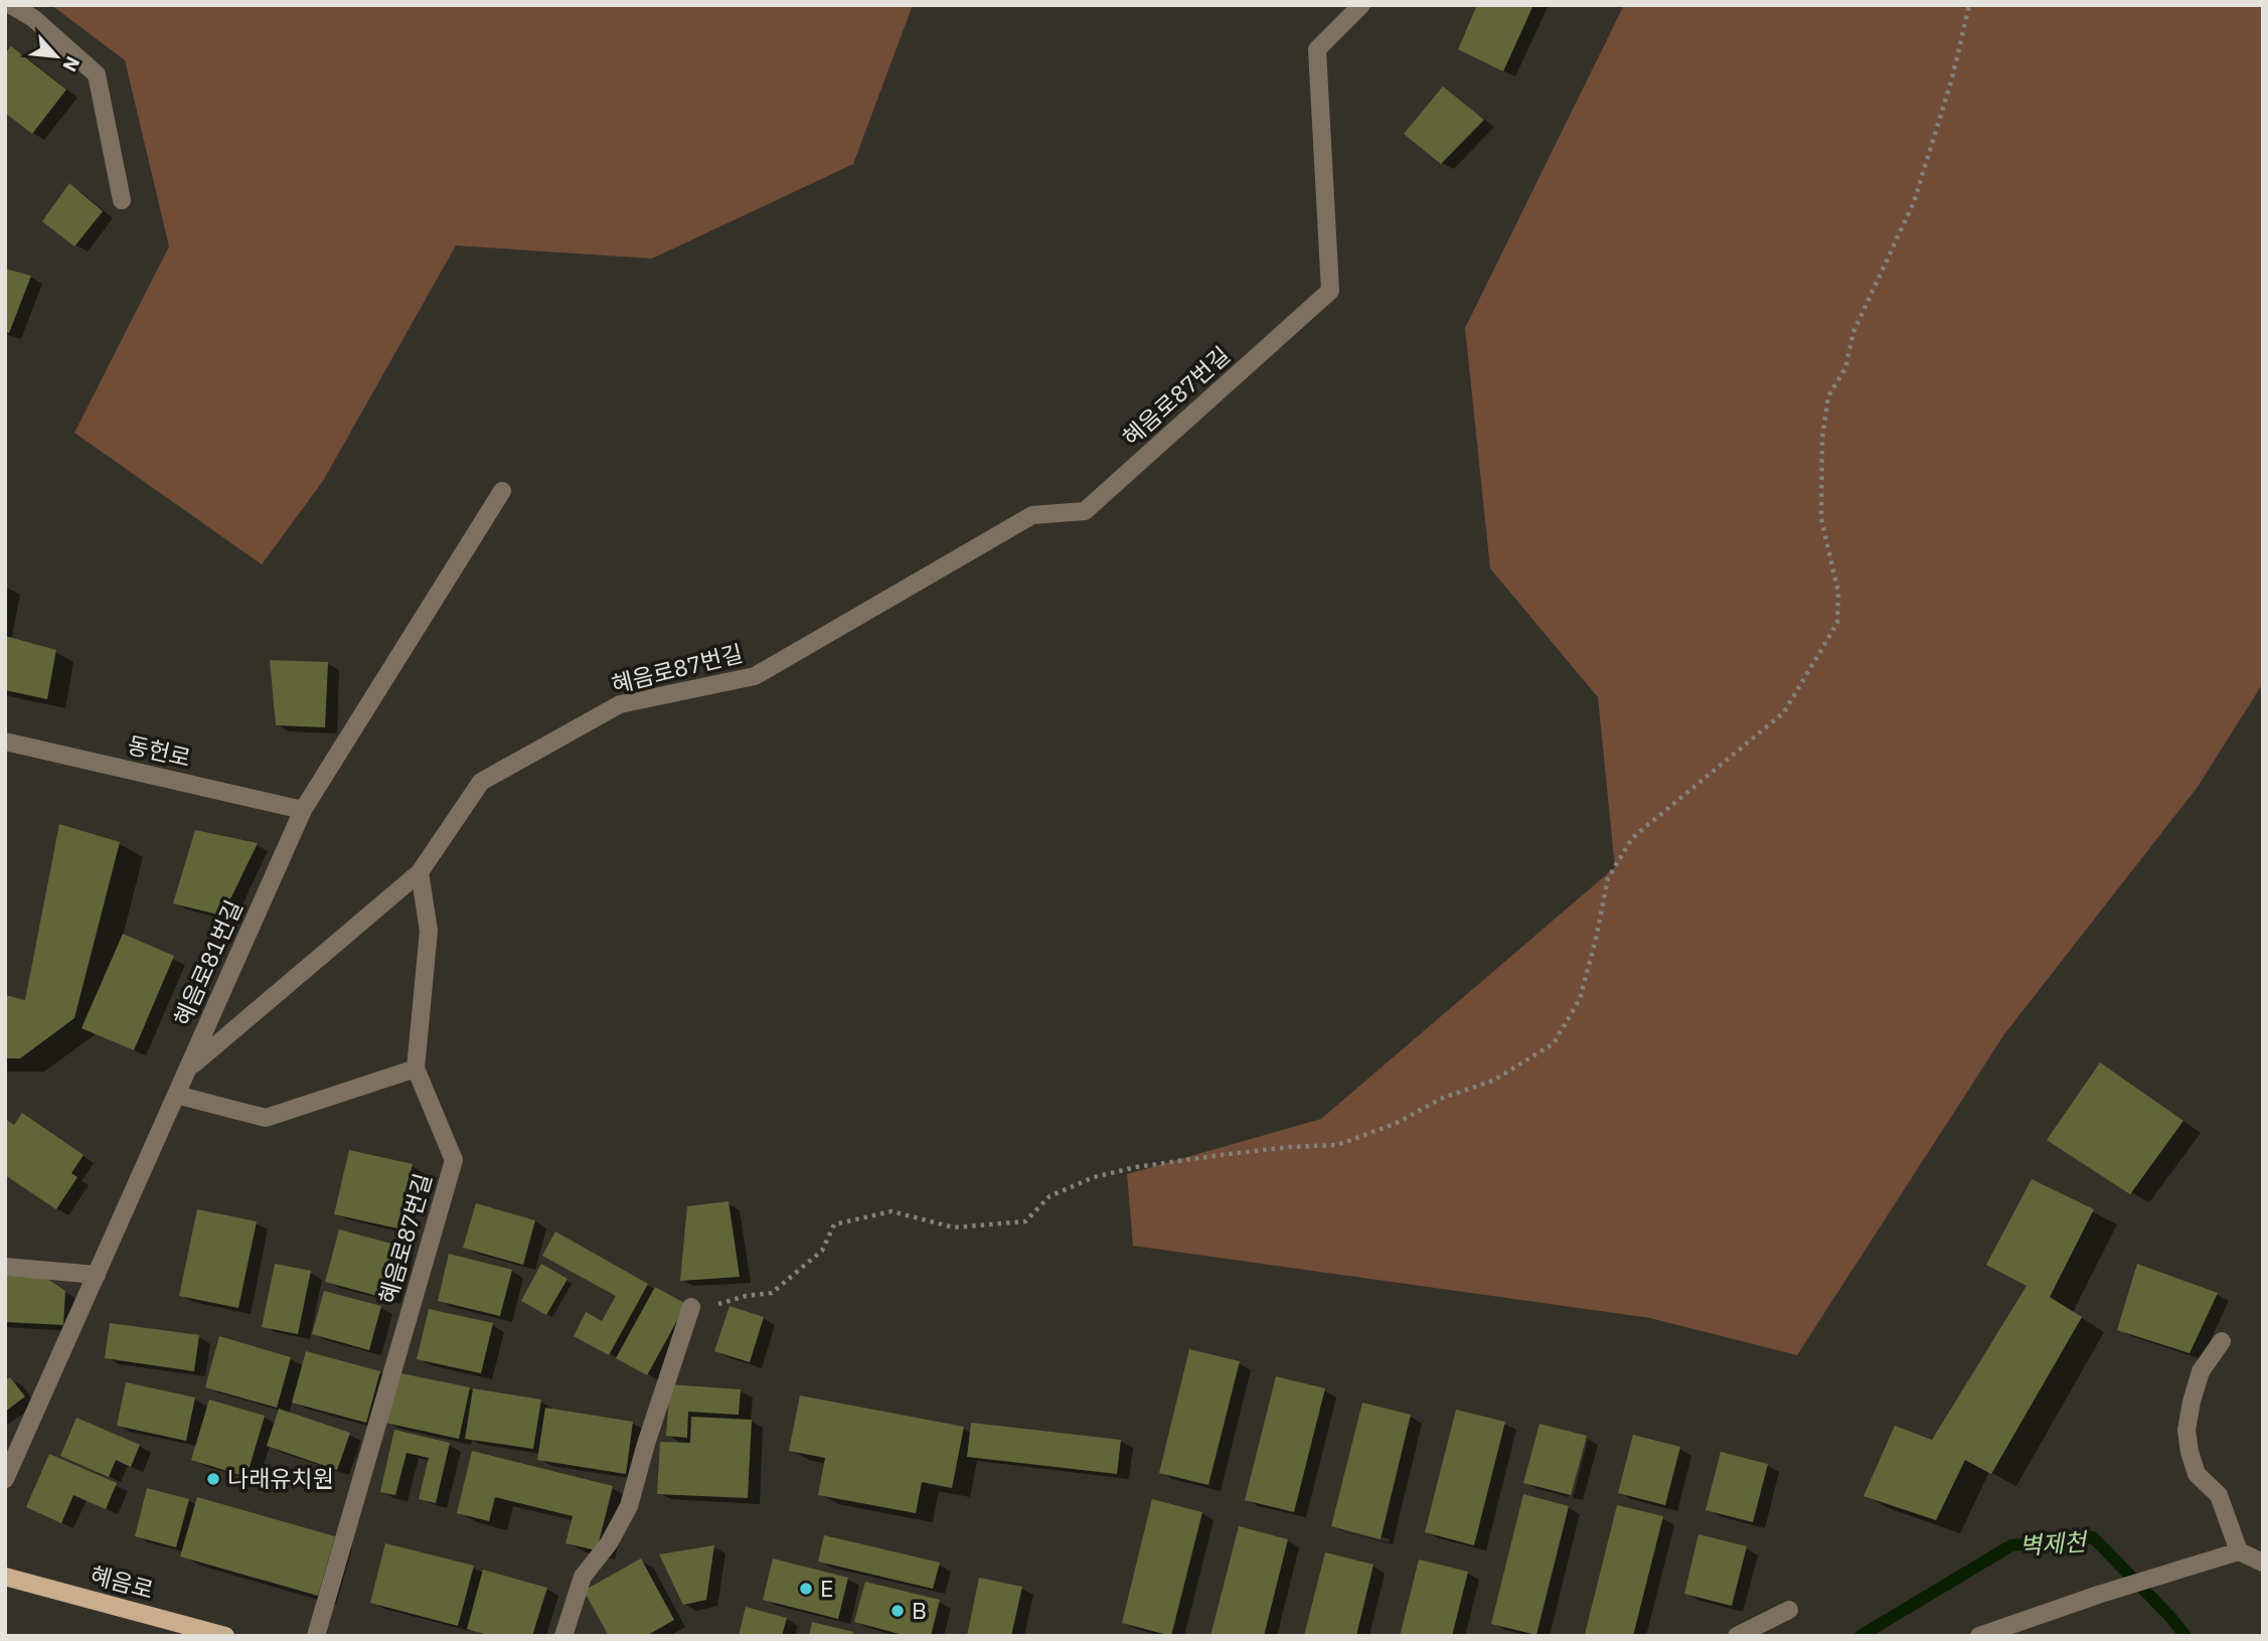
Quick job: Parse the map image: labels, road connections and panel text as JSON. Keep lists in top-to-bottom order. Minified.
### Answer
{"streets":{"main road":["혜음로"],"street":["혜음로87번길","동헌로","혜음로81번길"]},"crossings":[["동헌로","혜음로81번길"]],"water":["벽제천"],"places":["나래유치원","E","B"],"north":"bottom right"}
